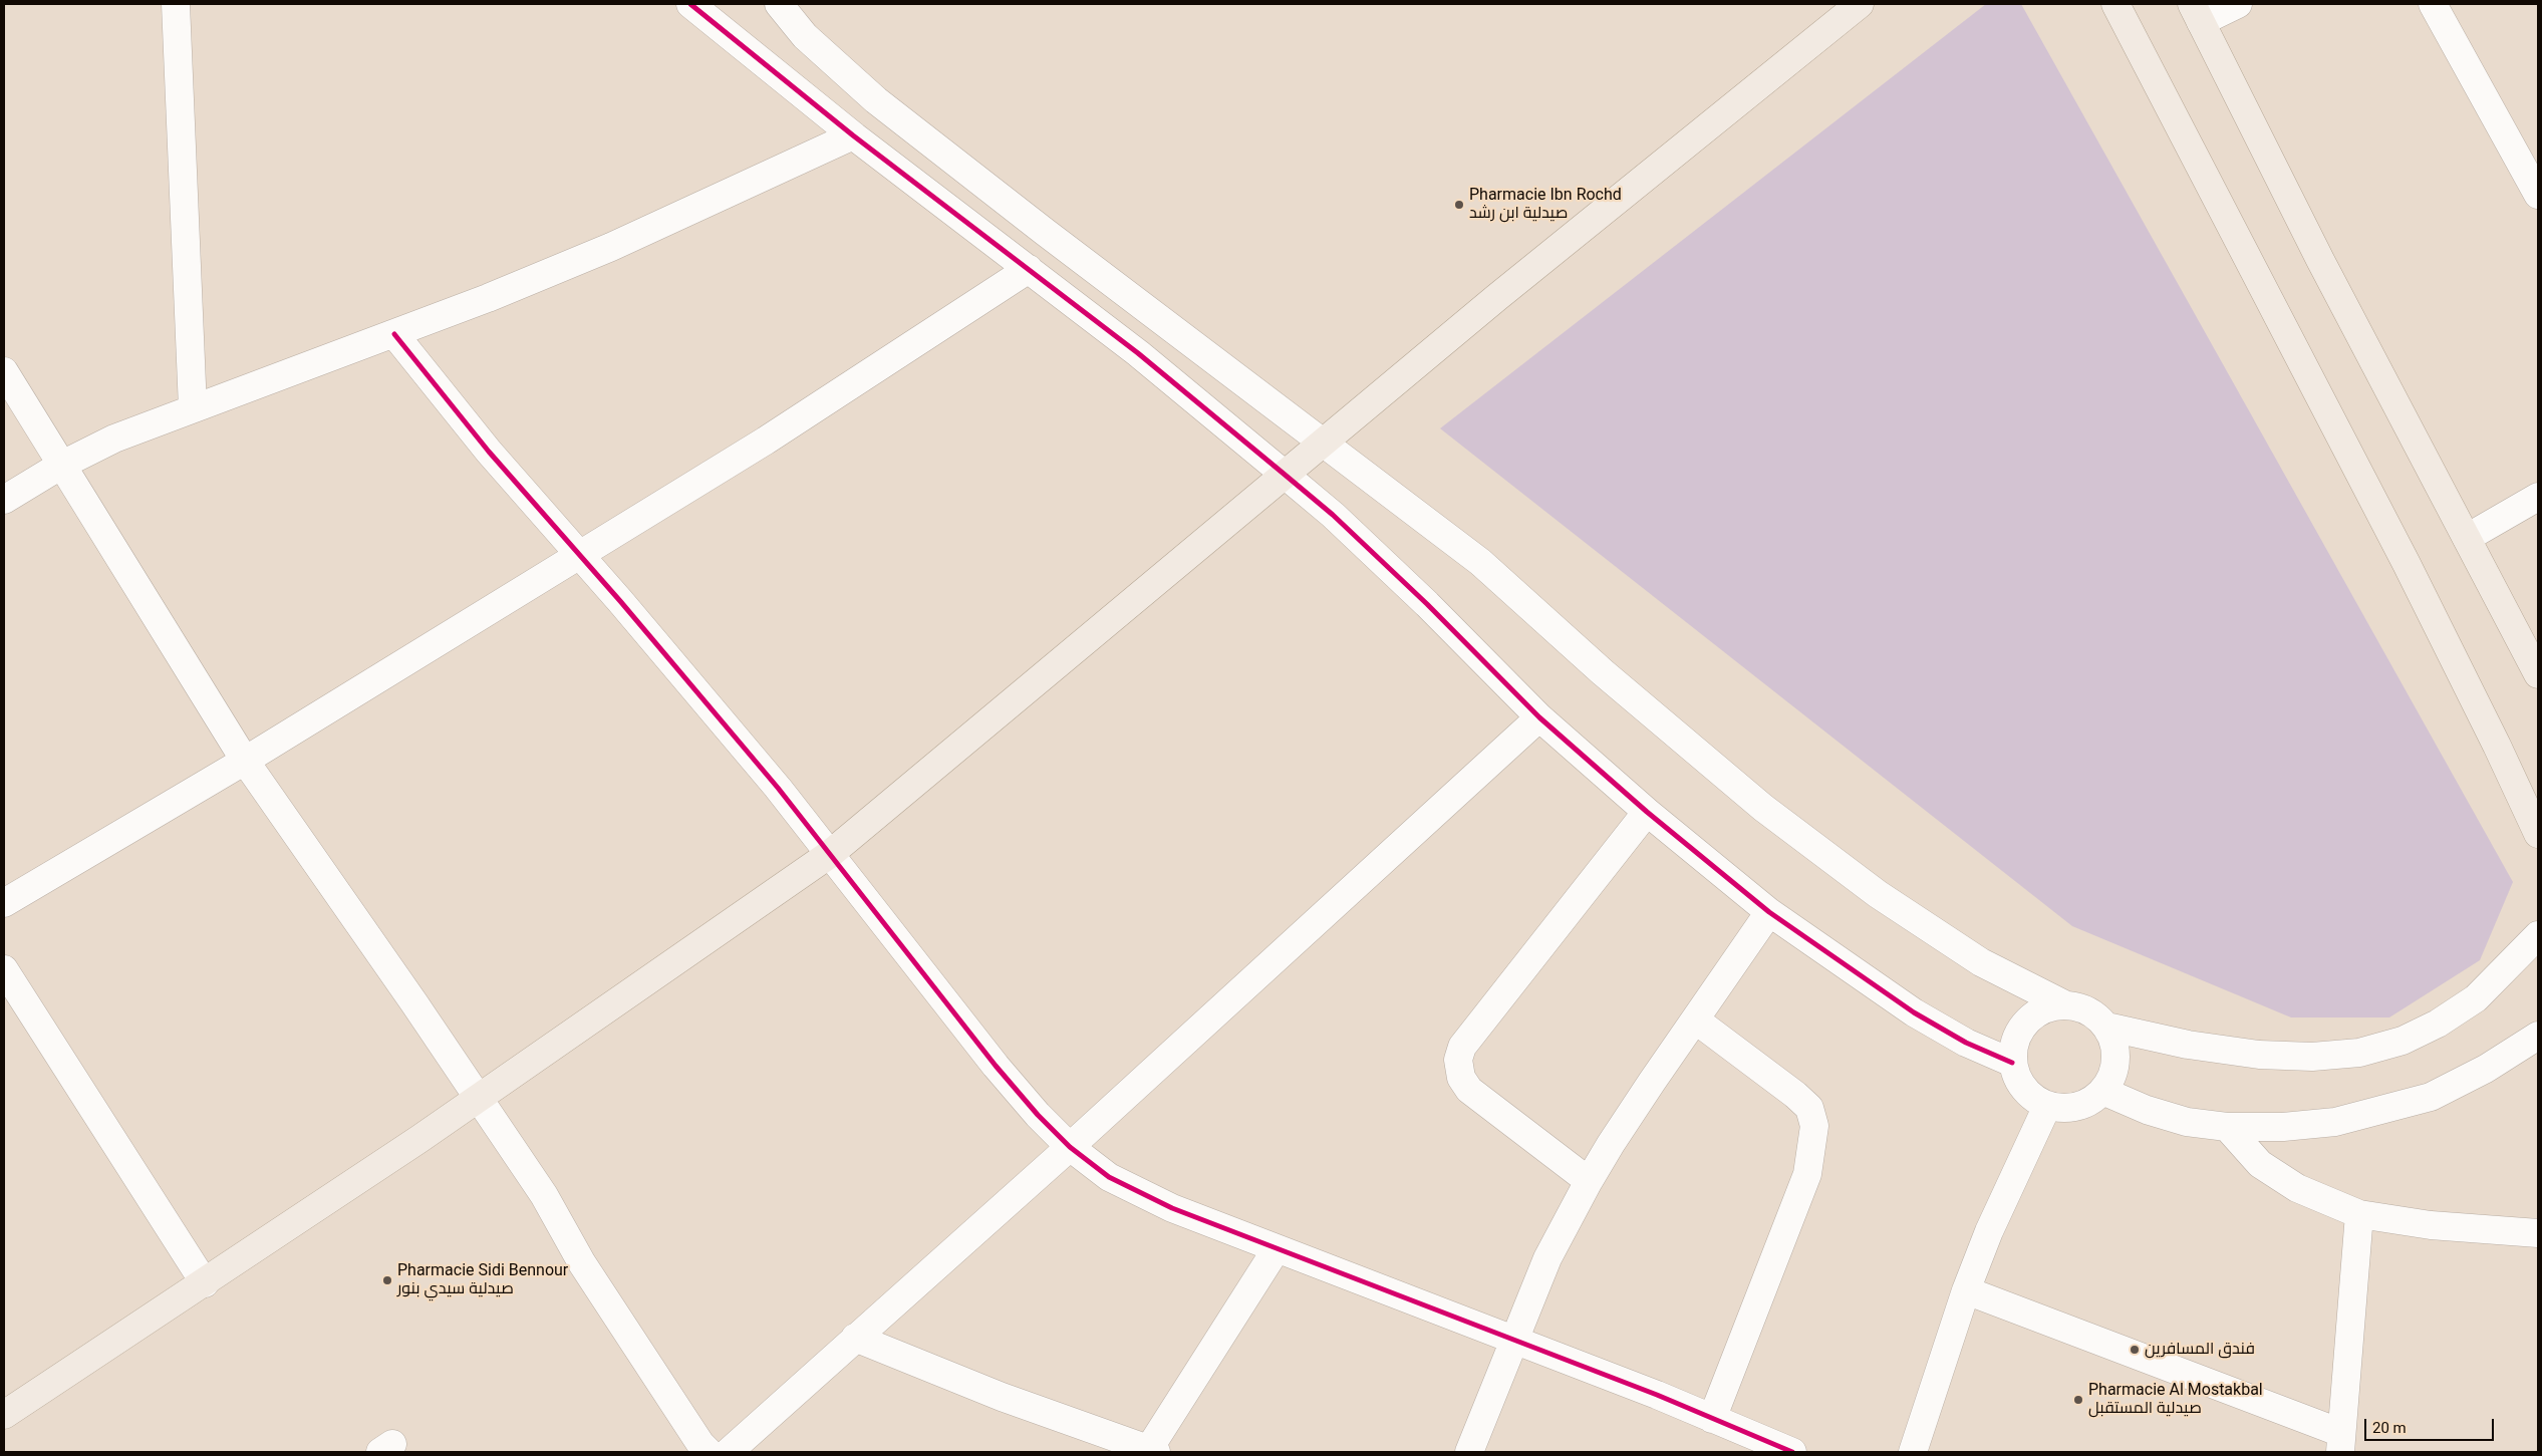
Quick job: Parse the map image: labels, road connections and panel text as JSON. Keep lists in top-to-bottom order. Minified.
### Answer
{"places":["Pharmacie Ibn Rochd صيدلية ابن رشد","Pharmacie Sidi Bennour صيدلية سيدي بنور","فندق المسافرين","Pharmacie Al Mostakbal صيدلية المستقبل"],"scale_bar":"20 m"}
